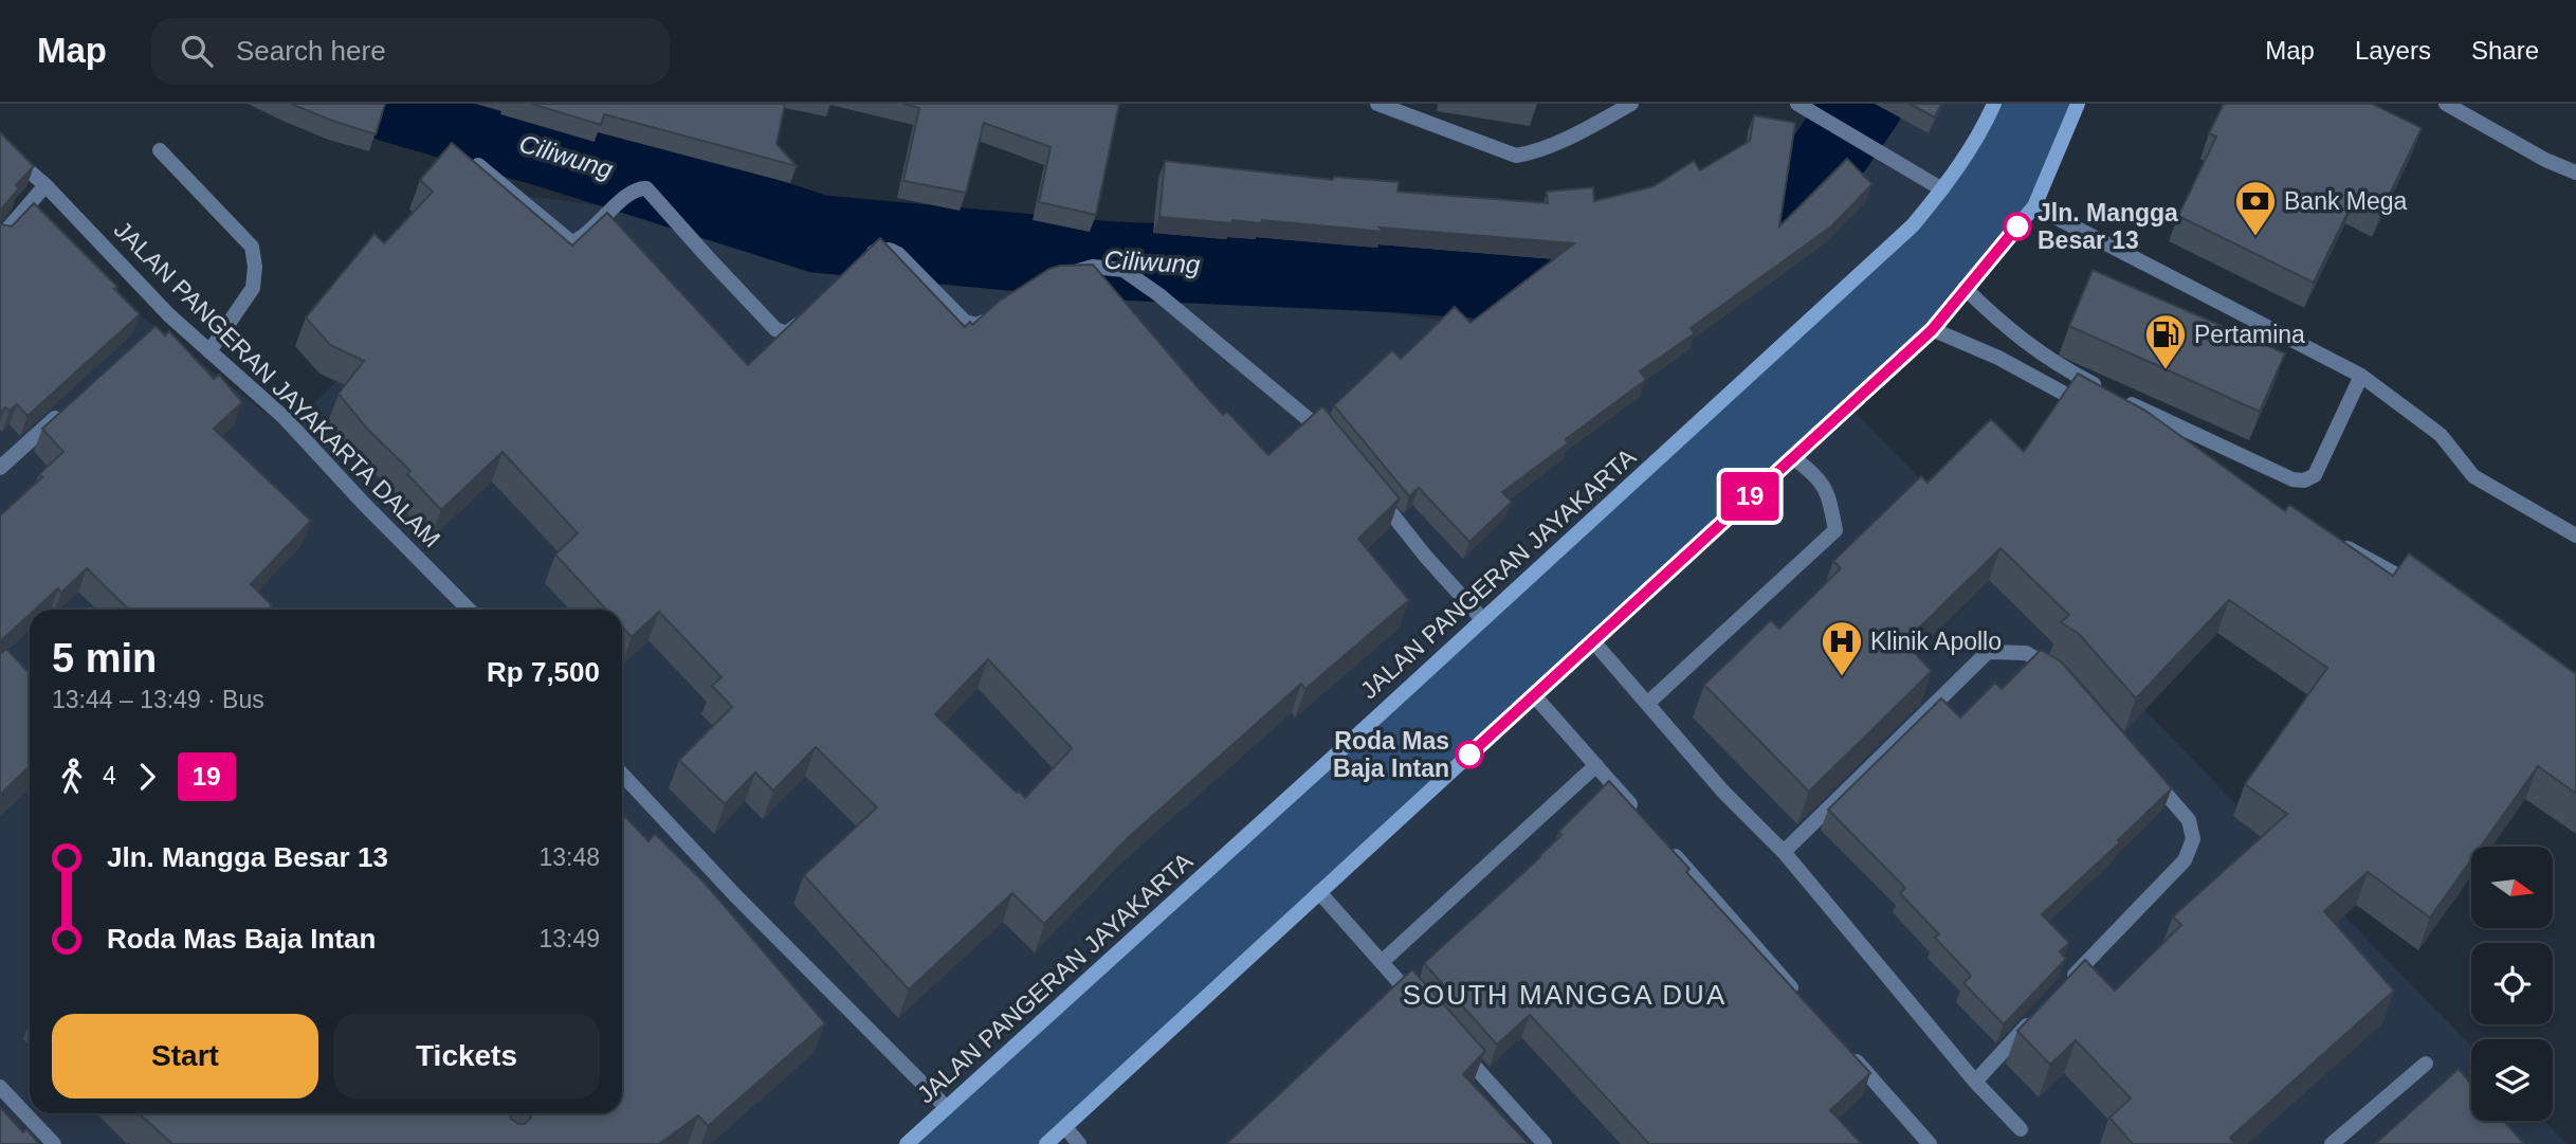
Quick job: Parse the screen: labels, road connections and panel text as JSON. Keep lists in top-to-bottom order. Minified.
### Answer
{"streets":{"main road":["JALAN PANGERAN JAYAKARTA"],"street":["JALAN PANGERAN JAYAKARTA DALAM"]},"districts":["SOUTH MANGGA DUA"],"water":["Ciliwung"],"places":{"other":["Jln. Mangga Besar 13","Roda Mas Baja Intan"],"bank":["Bank Mega"],"fuel station":["Pertamina"],"hospital":["Klinik Apollo"]},"lines":["bus line 19"],"north":"right","page":{"header":"Map","search":"Search here","nav":["Map","Layers","Share"],"on_map":"19","heading":["5 min","13:44 – 13:49 · Bus","Rp 7,500"],"legs":["4","19"],"list":[{"name":"Jln. Mangga Besar 13","value":"13:48"},{"name":"Roda Mas Baja Intan","value":"13:49"}],"buttons":["Start","Tickets"]}}
